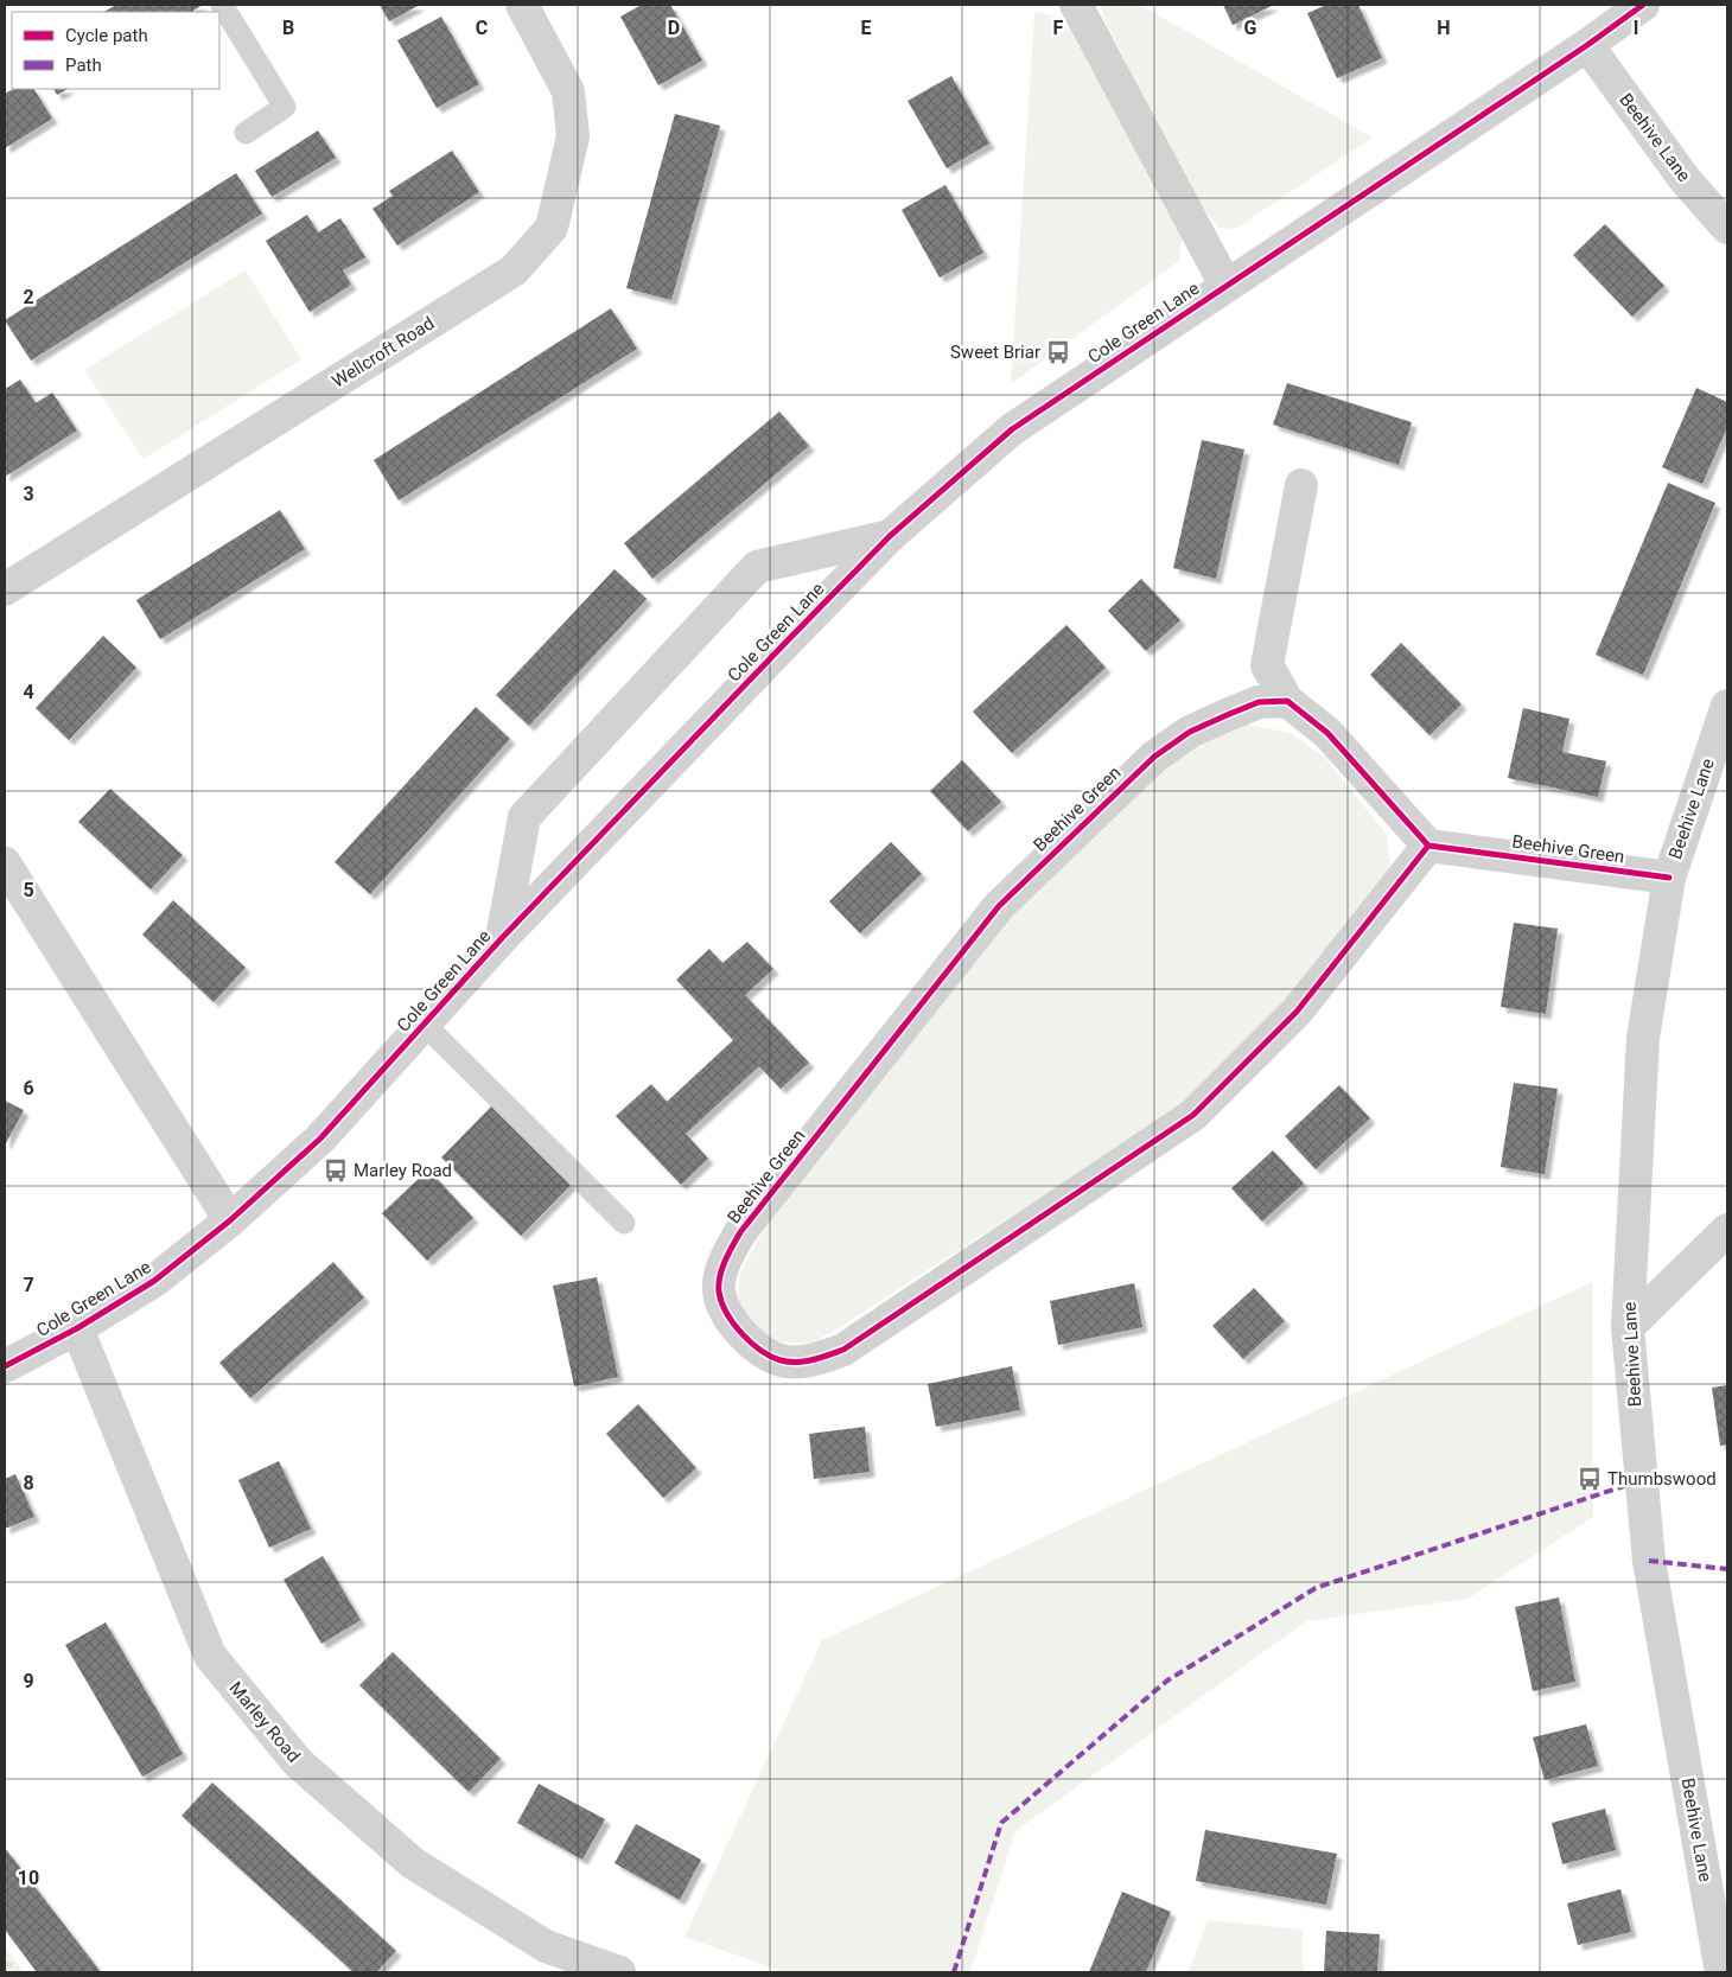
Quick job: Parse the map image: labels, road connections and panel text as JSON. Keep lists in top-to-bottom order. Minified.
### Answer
{"streets":{"street":["Beehive Lane","Cole Green Lane","Wellcroft Road","Beehive Green","Marley Road"]},"crossings":[["Beehive Lane","Cole Green Lane"],["Beehive Lane","Beehive Green"],["Cole Green Lane","Marley Road"]],"places":{"bus stop":["Sweet Briar","Marley Road","Thumbswood"]},"legend":["Cycle path","Path"],"grid":{"columns":["B","C","D","E","F","G","H","I"],"rows":["2","3","4","5","6","7","8","9","10"]}}
